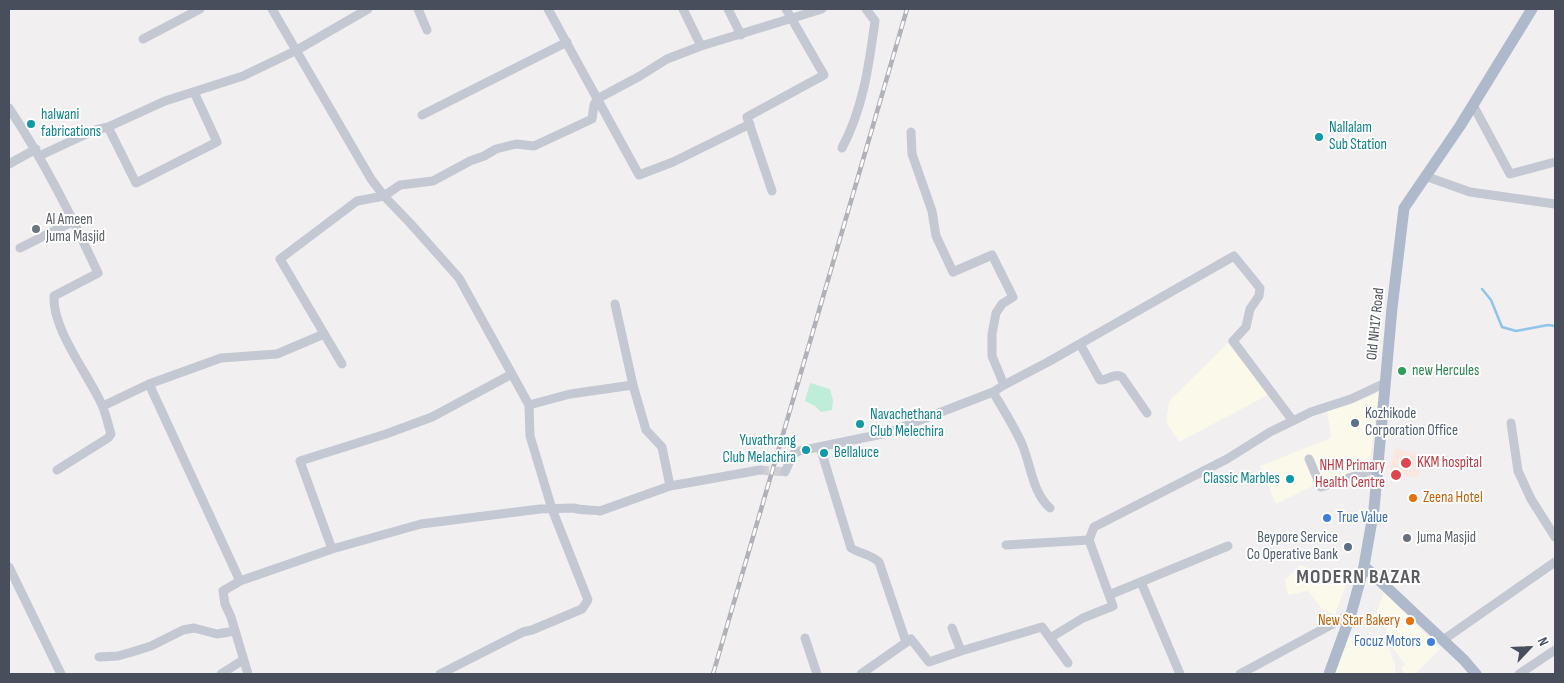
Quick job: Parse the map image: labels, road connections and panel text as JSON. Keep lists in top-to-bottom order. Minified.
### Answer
{"streets":{"main road":["Old NH17 Road"]},"districts":["MODERN BAZAR"],"places":["halwani fabrications","Nallalam Sub Station","Al Ameen Juma Masjid","new Hercules","Kozhikode Corporation Office","Navachethana Club Melechira","Yuvathrang Club Melachira","Bellaluce","KKM hospital","NHM Primary Health Centre","Classic Marbles","Zeena Hotel","True Value","Juma Masjid","Beypore Service Co Operative Bank","New Star Bakery","Focuz Motors"],"north":"top right"}
